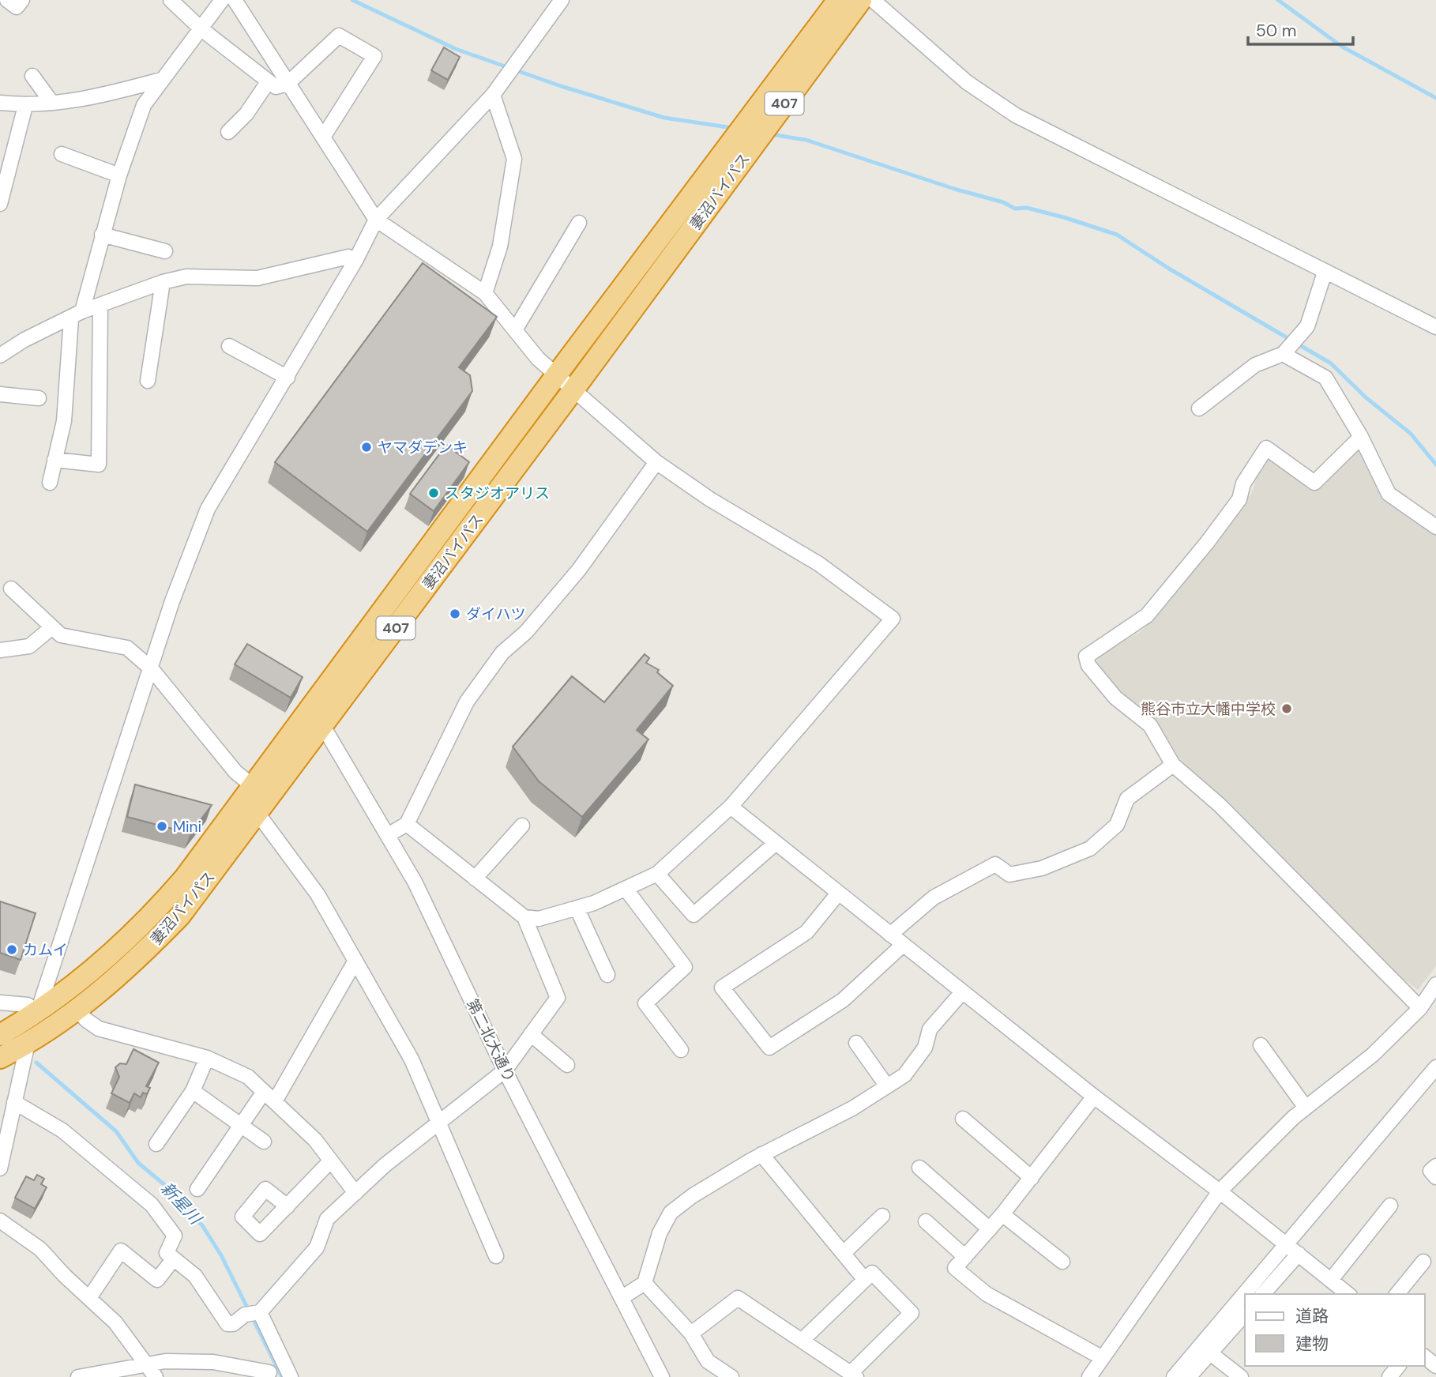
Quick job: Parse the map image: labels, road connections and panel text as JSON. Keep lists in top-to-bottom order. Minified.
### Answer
{"streets":{"highway":["407","妻沼バイパス"],"street":["第二北大通り"]},"crossings":[["妻沼バイパス","第二北大通り"]],"water":["新星川"],"places":["ヤマダデンキ","スタジオアリス","ダイハツ","熊谷市立大幡中学校","Mini","カムイ"],"legend":["道路","建物"],"scale_bar":"50 m"}
